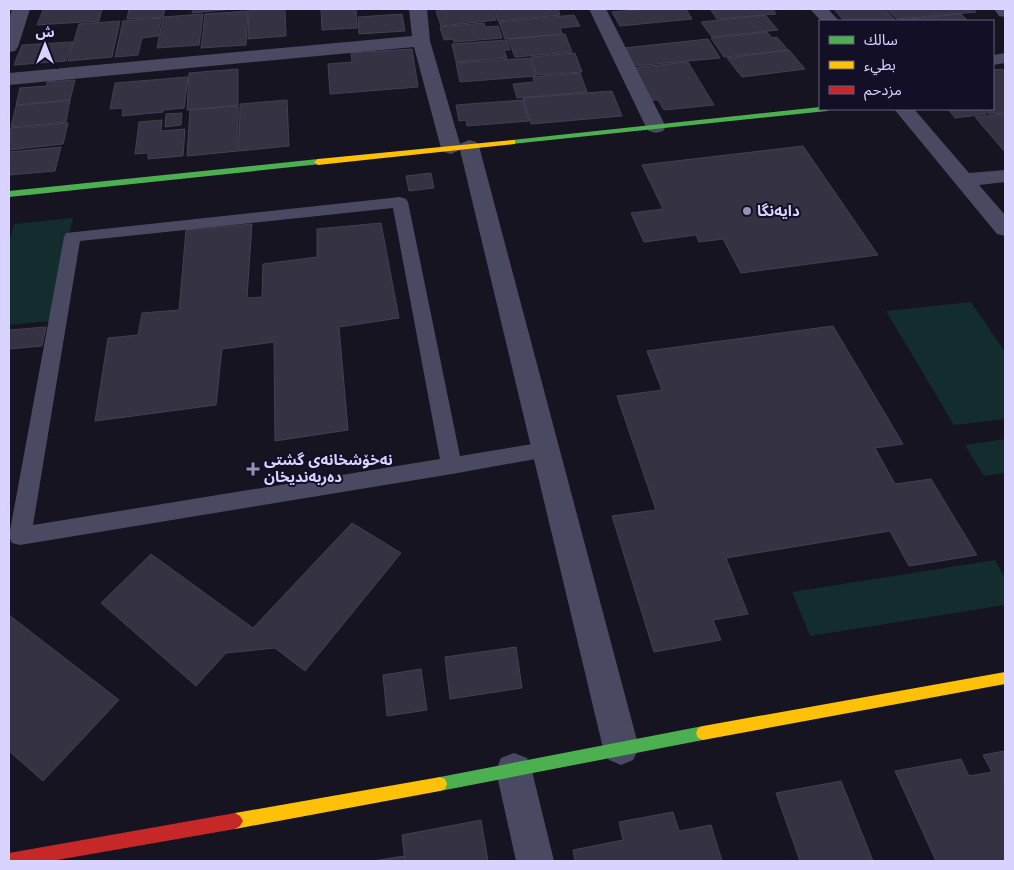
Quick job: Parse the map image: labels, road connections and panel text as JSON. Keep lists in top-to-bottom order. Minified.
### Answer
{"places":{"other":["دایەنگا"],"health":["نەخۆشخانەی گشتی دەربەندیخان"]},"legend":["سالك","بطيء","مزدحم"],"north":"top"}
